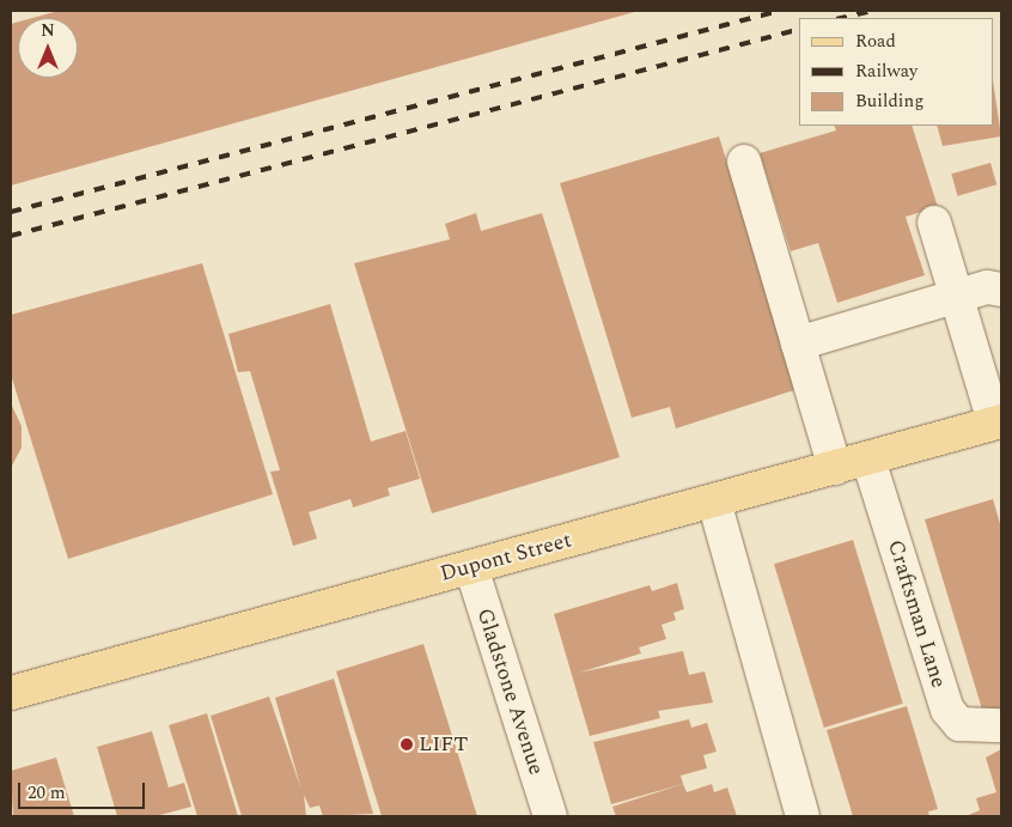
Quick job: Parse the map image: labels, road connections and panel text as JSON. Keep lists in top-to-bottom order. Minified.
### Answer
{"streets":{"main road":["Dupont Street"],"street":["Craftsman Lane","Gladstone Avenue"]},"crossings":[["Dupont Street","Craftsman Lane"],["Dupont Street","Gladstone Avenue"]],"places":["LIFT"],"legend":["Road","Railway","Building"],"scale_bar":"20 m","north":"top"}
